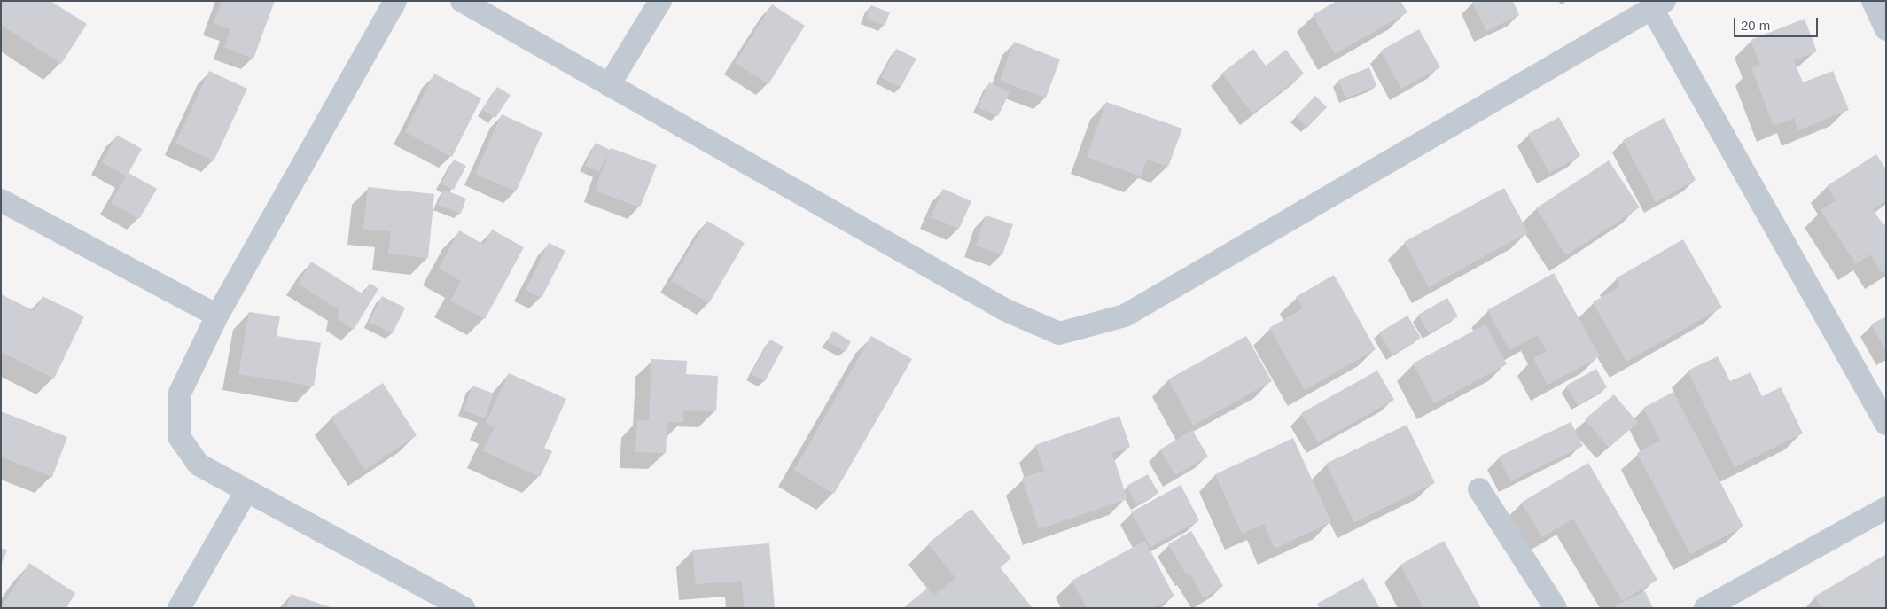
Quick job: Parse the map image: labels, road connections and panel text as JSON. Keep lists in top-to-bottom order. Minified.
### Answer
{"scale_bar":"20 m"}
